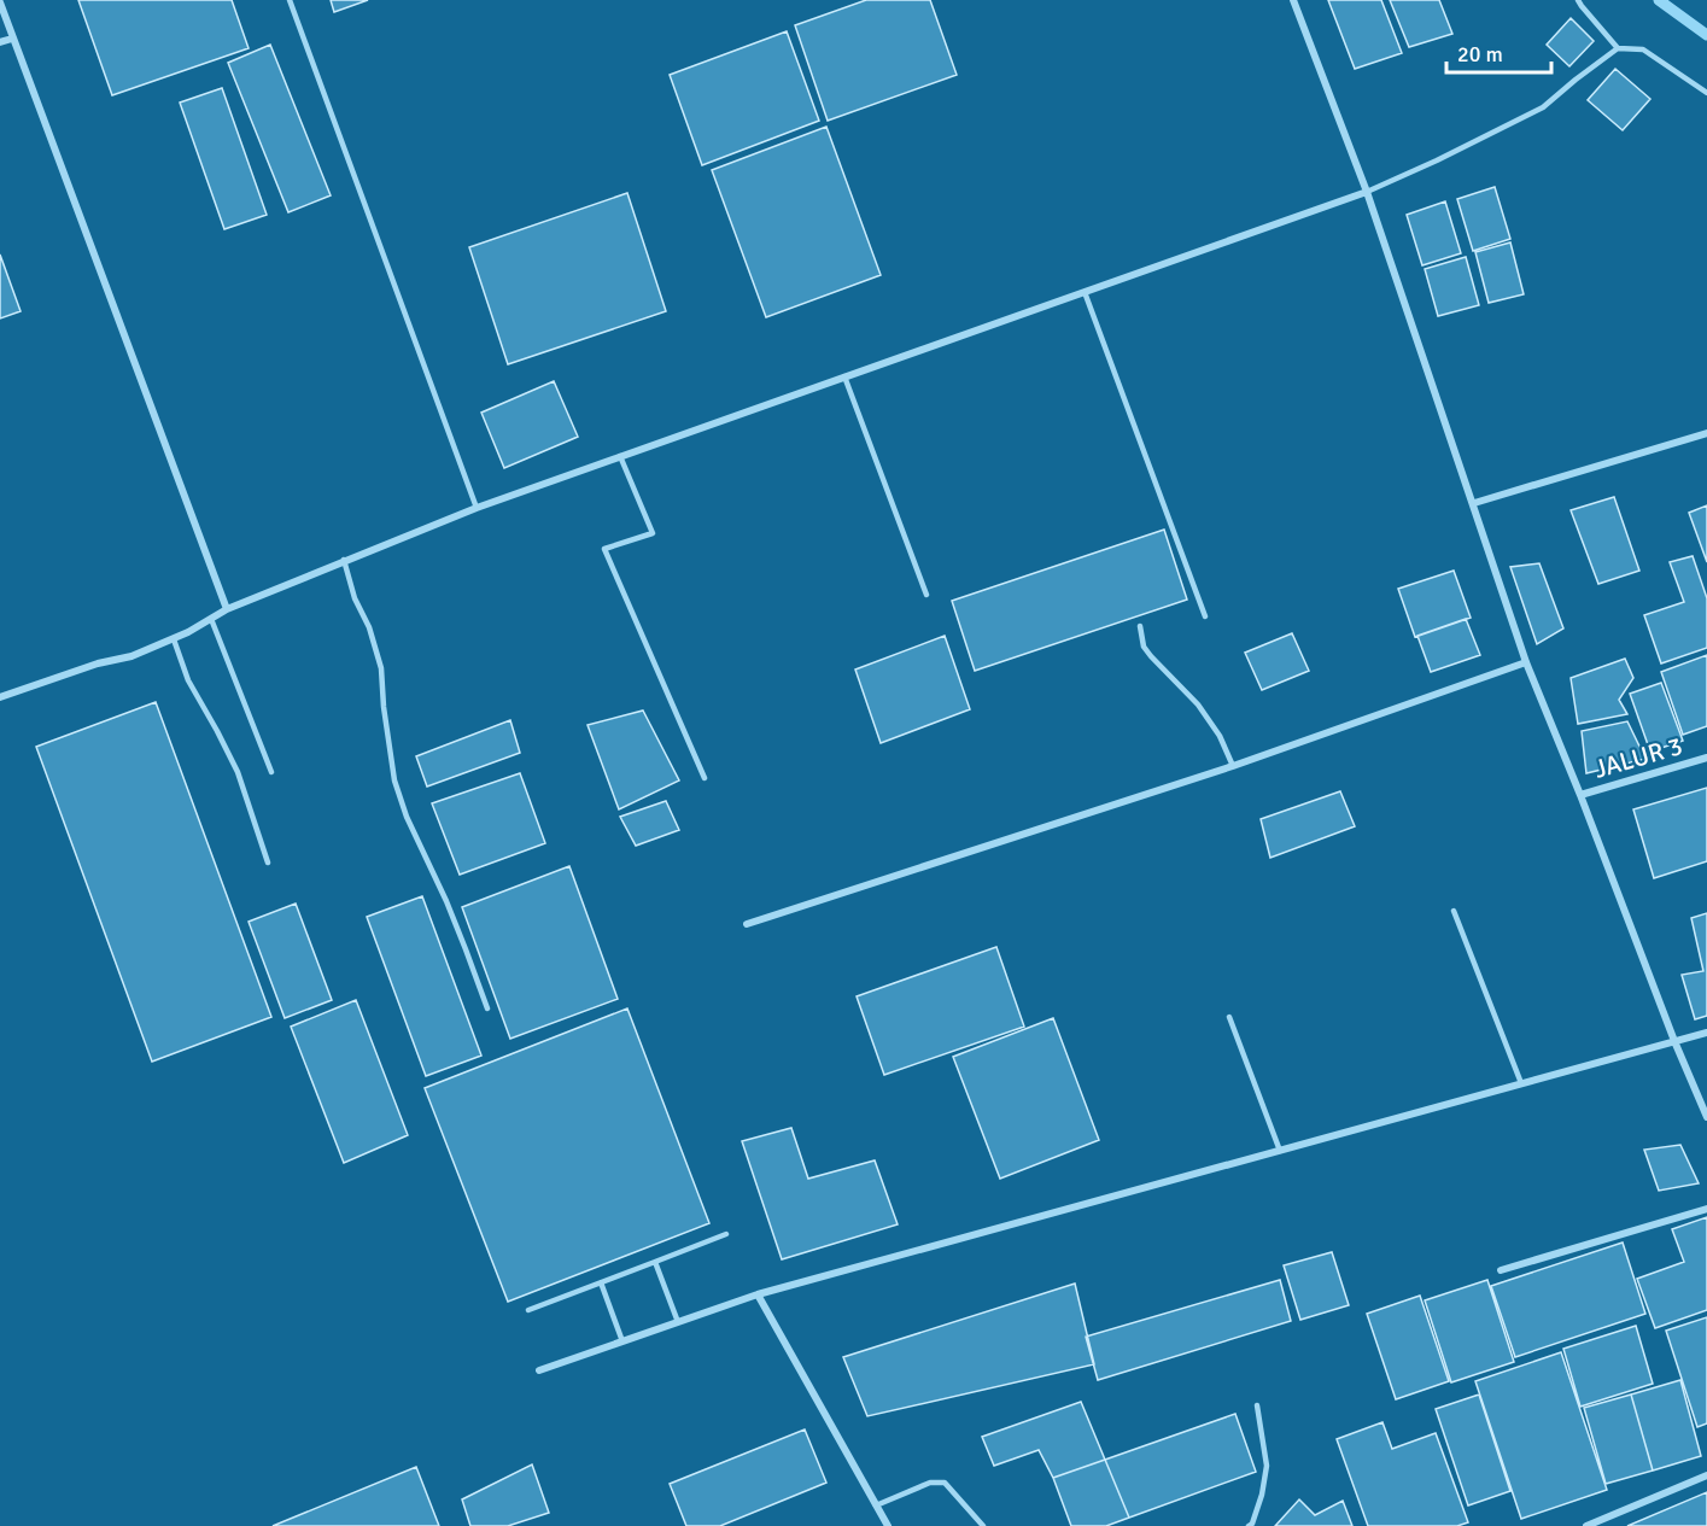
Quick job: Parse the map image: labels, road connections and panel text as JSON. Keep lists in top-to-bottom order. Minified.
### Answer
{"streets":{"street":["JALUR 3"]},"scale_bar":"20 m"}
